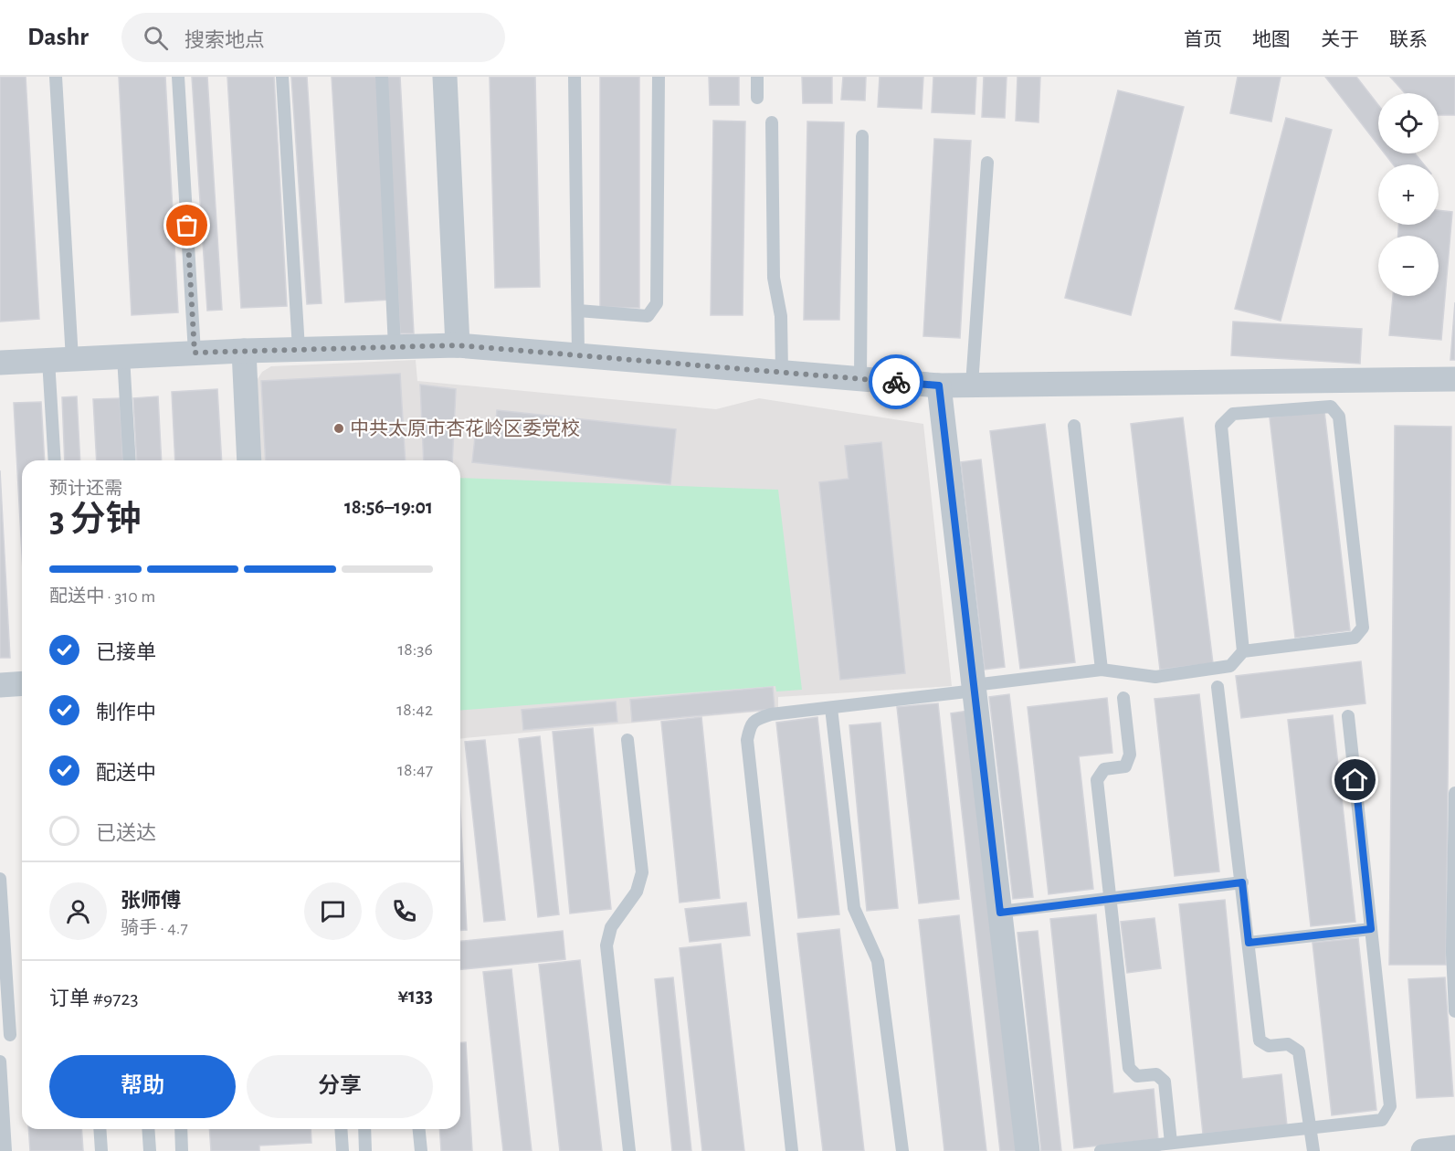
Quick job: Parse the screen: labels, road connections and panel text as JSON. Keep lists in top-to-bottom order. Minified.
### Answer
{"places":["中共太原市杏花岭区委党校"],"page":{"header":"Dashr","search":"搜索地点","nav":["首页","地图","关于","联系"],"map_buttons":["+","−"],"heading":["3 分钟","预计还需","18:56–19:01"],"panel":["张师傅","骑手 · 4.7","订单 #9723","¥133"],"bar":"配送中 · 310 m","list":[["已接单","18:36"],["制作中","18:42"],["配送中","18:47"],"已送达"],"buttons":["帮助","分享"]}}
